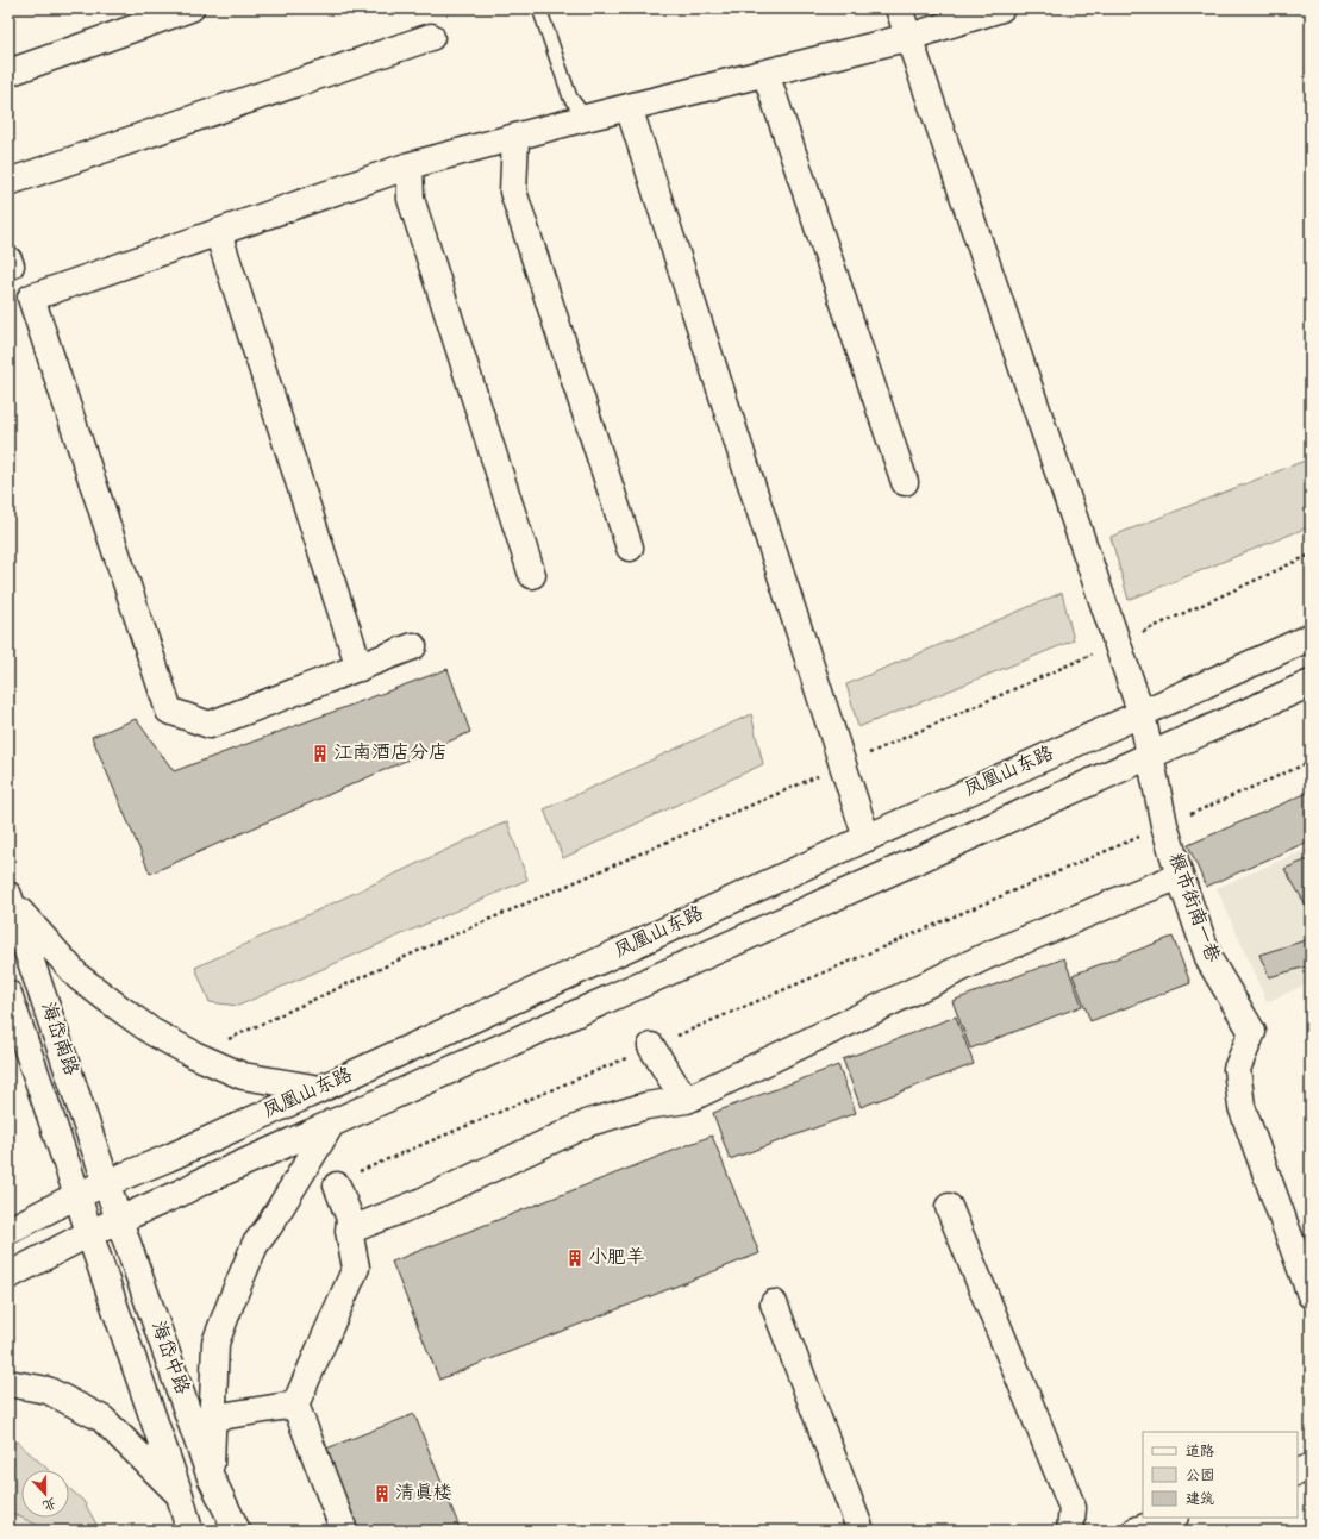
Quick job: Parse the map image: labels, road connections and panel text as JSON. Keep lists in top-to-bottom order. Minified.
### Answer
{"streets":{"street":["凤凰山东路","粮市街南一巷","海岱南路","海岱中路"]},"crossings":[["凤凰山东路","粮市街南一巷"],["凤凰山东路","海岱南路"],["凤凰山东路","海岱中路"],["海岱南路","海岱中路"]],"places":{"building":["江南酒店分店","小肥羊","清真楼"]},"legend":["道路","公园","建筑"],"north":"bottom"}
